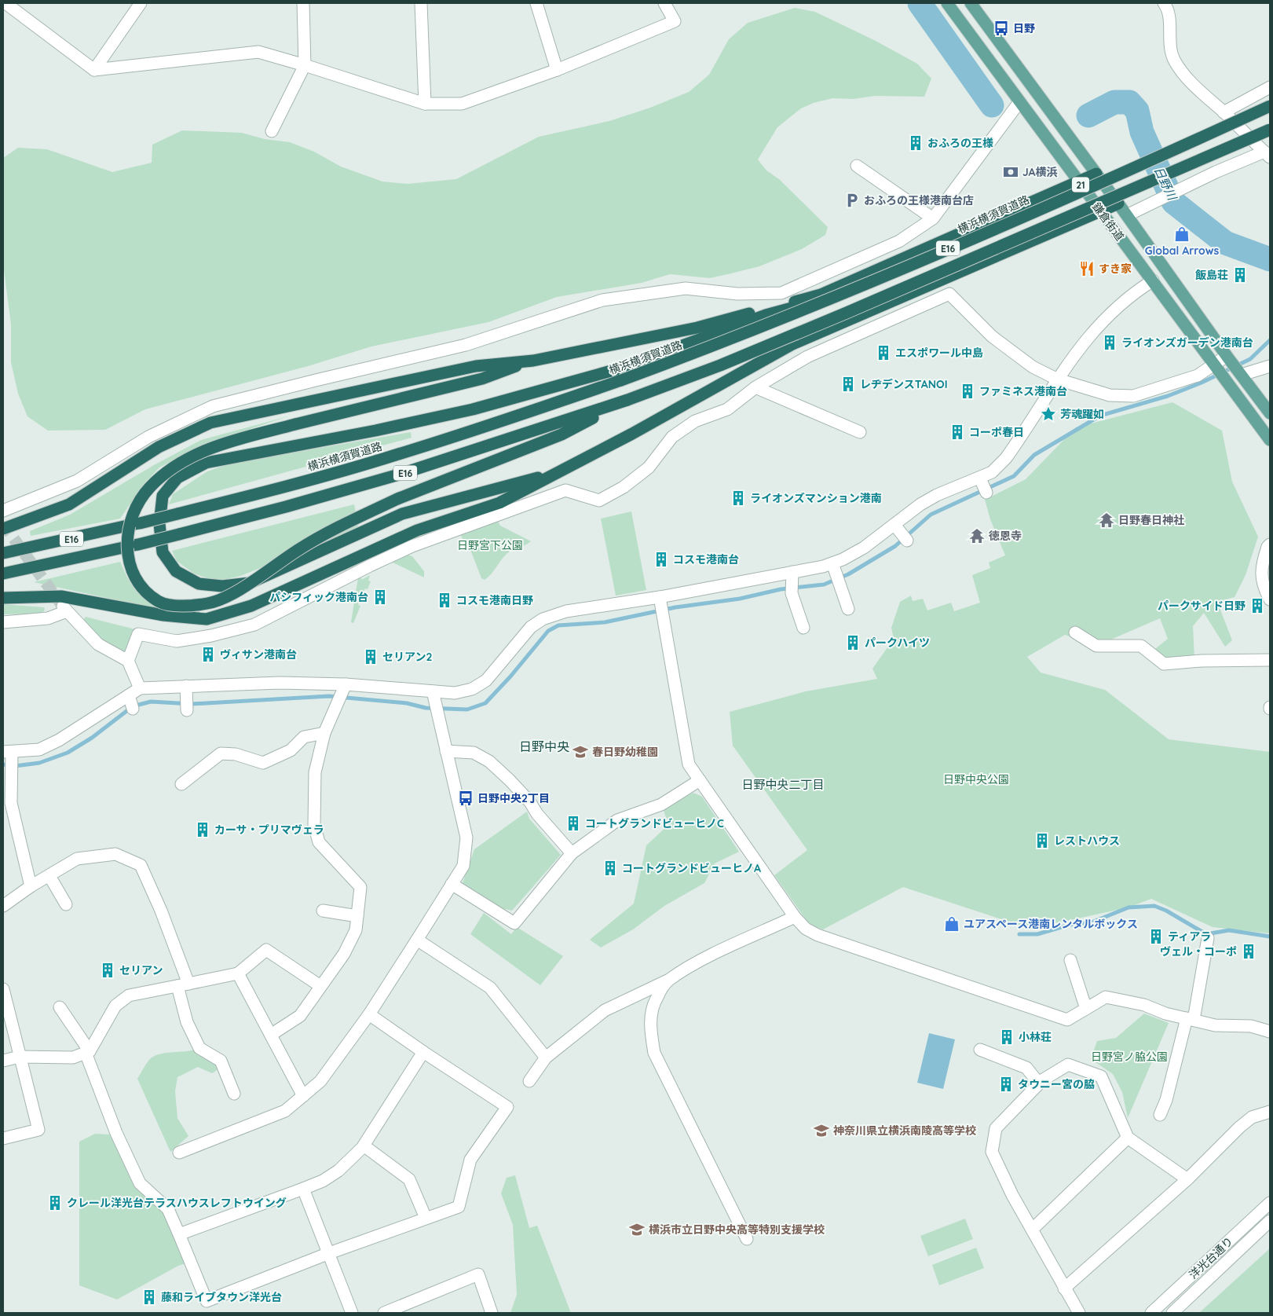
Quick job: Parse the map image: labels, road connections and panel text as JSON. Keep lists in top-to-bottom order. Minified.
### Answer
{"streets":{"highway":["横浜横須賀道路","E16"],"main road":["21","鎌倉街道"],"street":["洋光台通り"]},"districts":["日野中央","日野中央二丁目"],"water":["日野川"],"parks":["日野宮下公園","日野中央公園","日野宮ノ脇公園"],"places":{"bus stop":["日野","日野中央2丁目"],"building":["おふろの王様","飯島荘","ライオンズガーデン港南台","エスポワール中島","レヂデンスTANOI","ファミネス港南台","コーポ春日","ライオンズマンション港南","コスモ港南台","パシフィック港南台","コスモ港南日野","パークサイド日野","パークハイツ","ヴィサン港南台","セリアン2","コートグランドビューヒノC","カーサ・プリマヴェラ","レストハウス","コートグランドビューヒノA","ティアラ","ヴェル・コーポ","セリアン","小林荘","タウニー宮の脇","クレール洋光台テラスハウスレフトウイング","藤和ライブタウン洋光台"],"bank":["JA横浜"],"parking":["おふろの王様港南台店"],"shop":["Global Arrows","ユアスペース港南レンタルボックス"],"restaurant":["すき家"],"place":["芳魂躍如"],"temple":["日野春日神社","徳恩寺"],"school or university":["春日野幼稚園","神奈川県立横浜南陵高等学校","横浜市立日野中央高等特別支援学校"]}}
